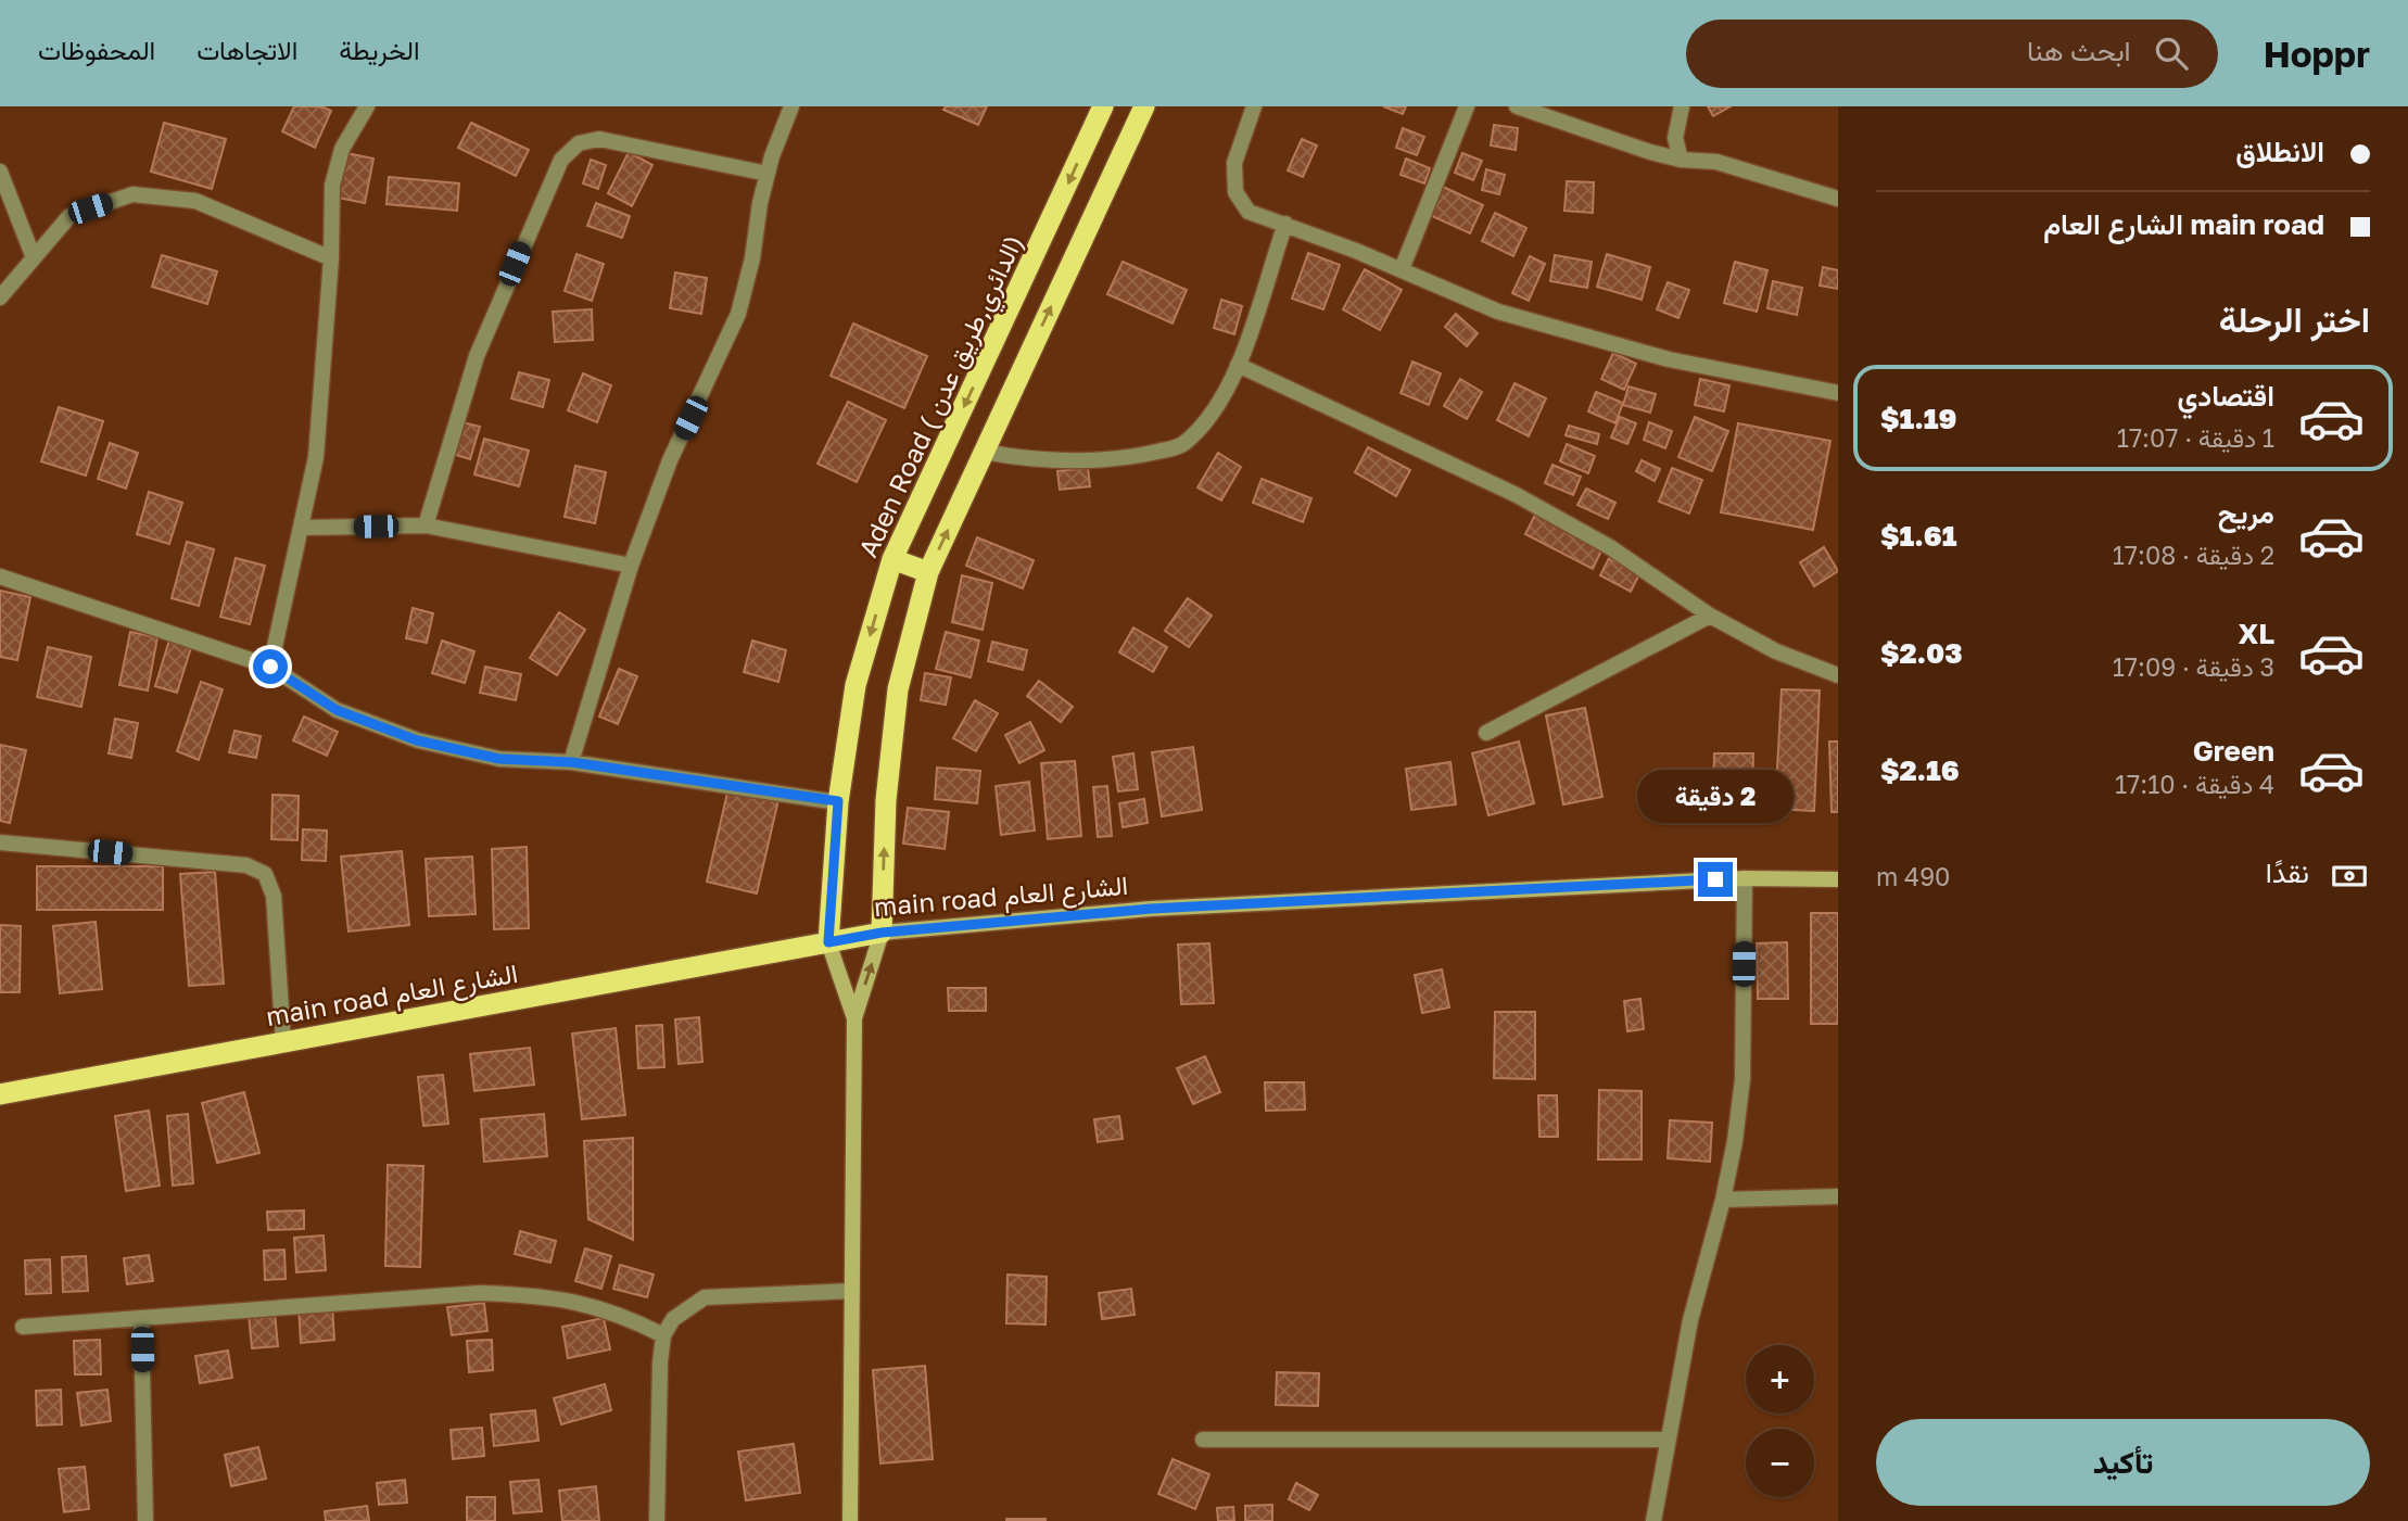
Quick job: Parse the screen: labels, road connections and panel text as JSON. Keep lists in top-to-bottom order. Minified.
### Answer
{"streets":{"highway":["Aden Road ( الدائري,طريق عدن)","main road الشارع العام"]},"crossings":[["Aden Road ( الدائري,طريق عدن)","main road الشارع العام"]],"page":{"header":"Hoppr","search":"ابحث هنا","nav":["الخريطة","الاتجاهات","المحفوظات"],"banner":["الانطلاق","main road الشارع العام"],"heading":"اختر الرحلة","list":[{"name":"اقتصادي","note":"1 دقيقة · 17:07","value":"$1.19"},{"name":"مريح","note":"2 دقيقة · 17:08","value":"$1.61"},{"name":"XL","note":"3 دقيقة · 17:09","value":"$2.03"},{"name":"Green","note":"4 دقيقة · 17:10","value":"$2.16"}],"bubble":"2 دقيقة","pay":["نقدًا","490 m"],"map_buttons":["+","−"],"buttons":"تأكيد"}}
